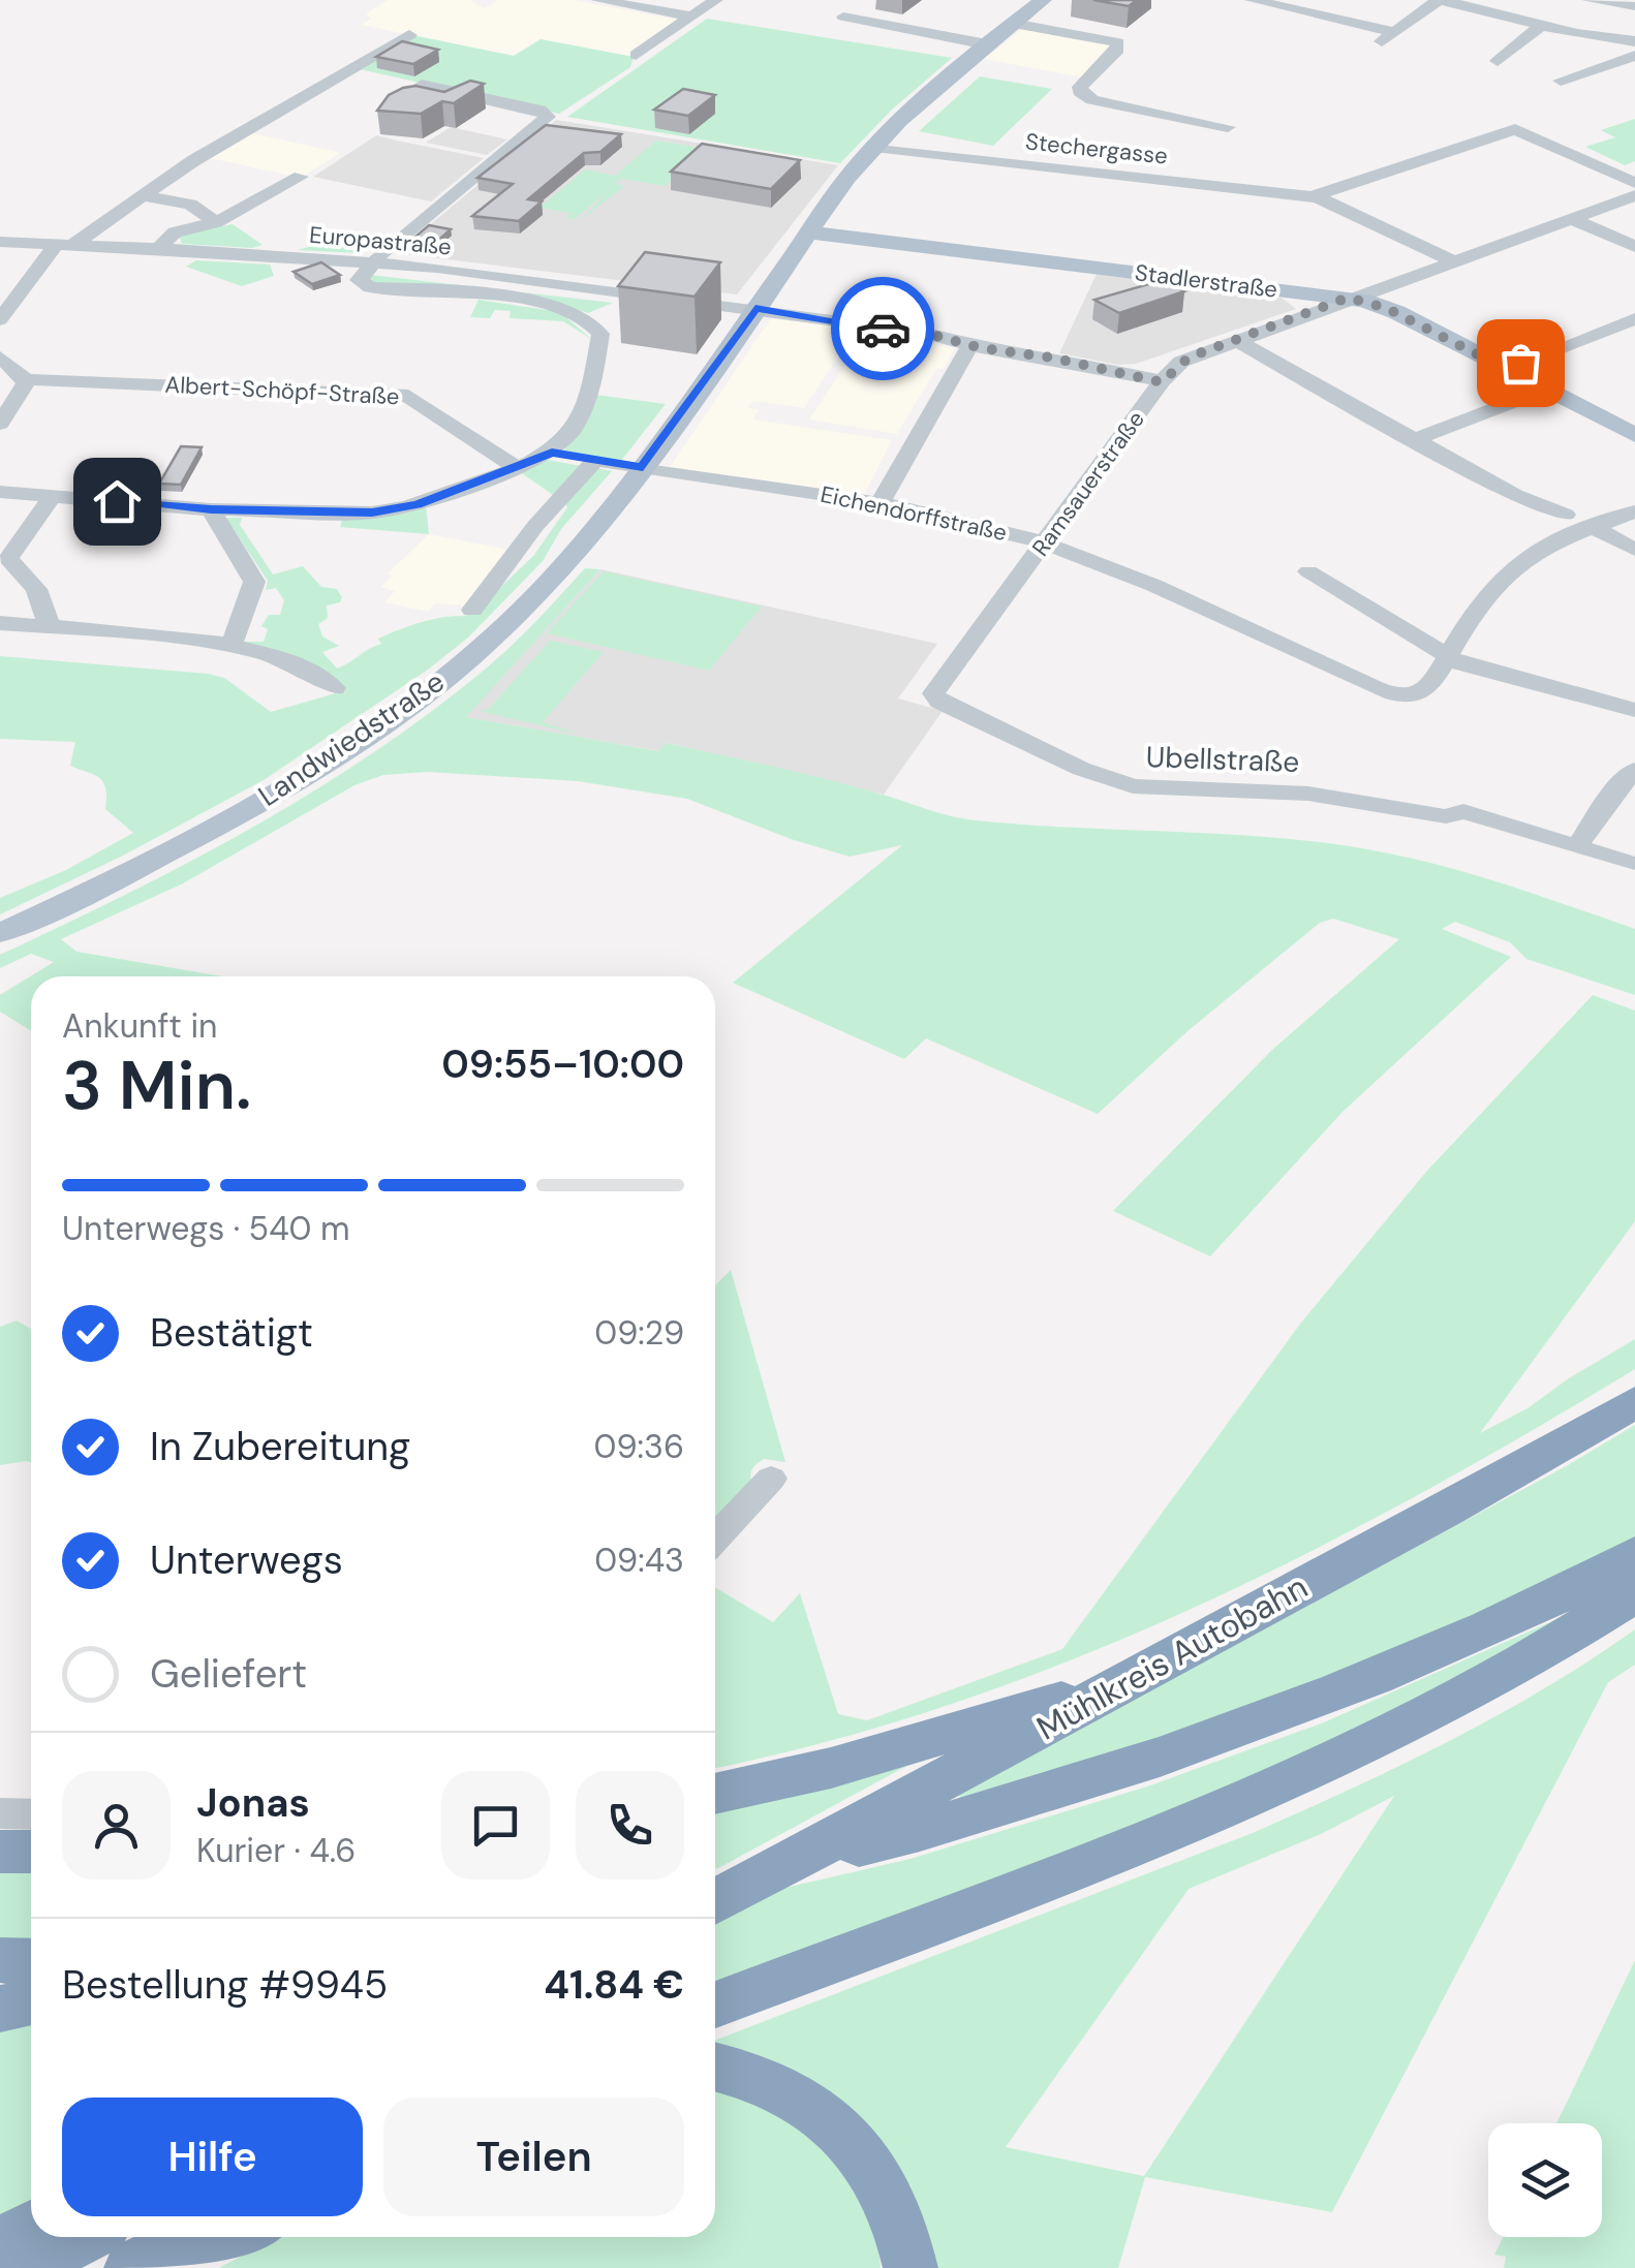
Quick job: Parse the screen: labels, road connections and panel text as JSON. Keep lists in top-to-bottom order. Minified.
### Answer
{"streets":{"highway":["Mühlkreis Autobahn"],"main road":["Stadlerstraße","Landwiedstraße"],"street":["Stechergasse","Europastraße","Albert-Schöpf-Straße","Ramsauerstraße","Eichendorffstraße","Ubellstraße"]},"crossings":[["Stechergasse","Ramsauerstraße"],["Stechergasse","Landwiedstraße"],["Europastraße","Ramsauerstraße"],["Europastraße","Landwiedstraße"],["Stadlerstraße","Ramsauerstraße"],["Stadlerstraße","Landwiedstraße"],["Ramsauerstraße","Eichendorffstraße"],["Ramsauerstraße","Ubellstraße"],["Eichendorffstraße","Landwiedstraße"]],"page":{"heading":["3 Min.","Ankunft in","09:55–10:00"],"panel":["Jonas","Kurier · 4.6","Bestellung #9945","41.84 €"],"bar":"Unterwegs · 540 m","list":[["Bestätigt","09:29"],["In Zubereitung","09:36"],["Unterwegs","09:43"],"Geliefert"],"buttons":["Hilfe","Teilen"]}}
